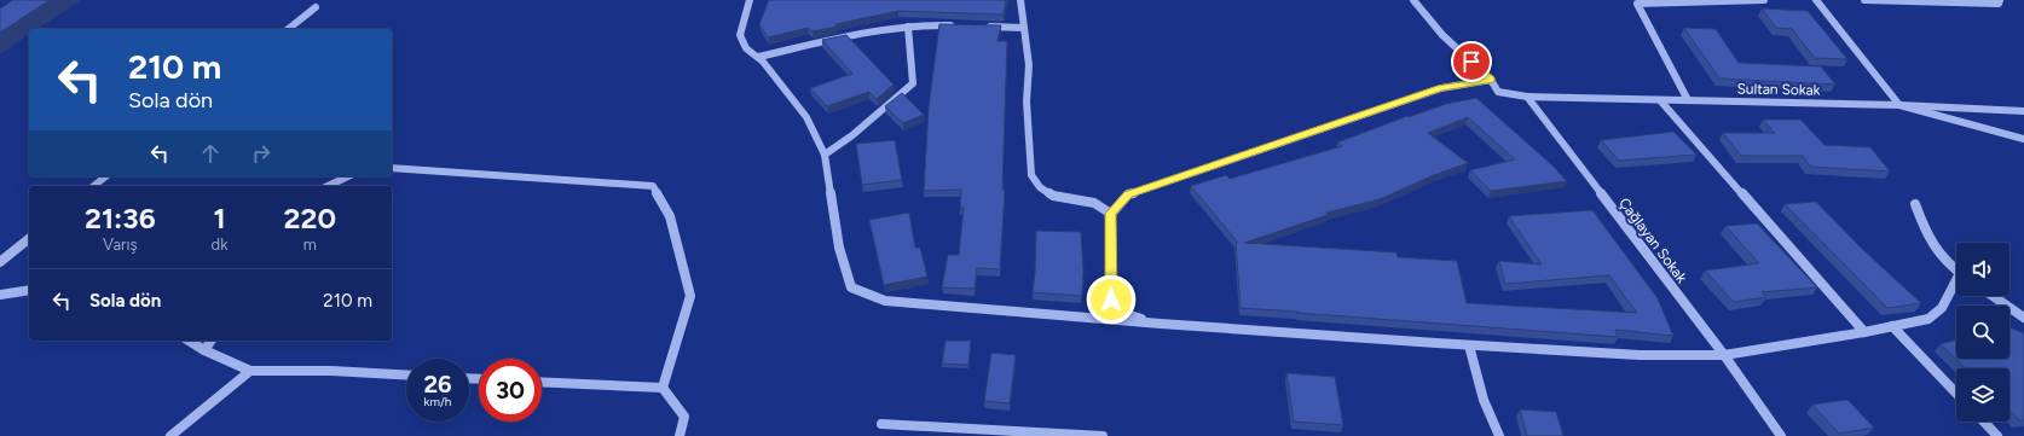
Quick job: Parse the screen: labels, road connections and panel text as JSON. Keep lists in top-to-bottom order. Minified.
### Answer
{"streets":{"street":["Sultan Sokak","Çağlayan Sokak"]},"crossings":[["Sultan Sokak","Çağlayan Sokak"]],"page":{"turn":["210 m","Sola dön"],"eta":["21:36","Varış","1","dk","220","m"],"list":[{"name":"Sola dön","value":"210 m"}],"speed":"26 km/h","limit":"30"}}
